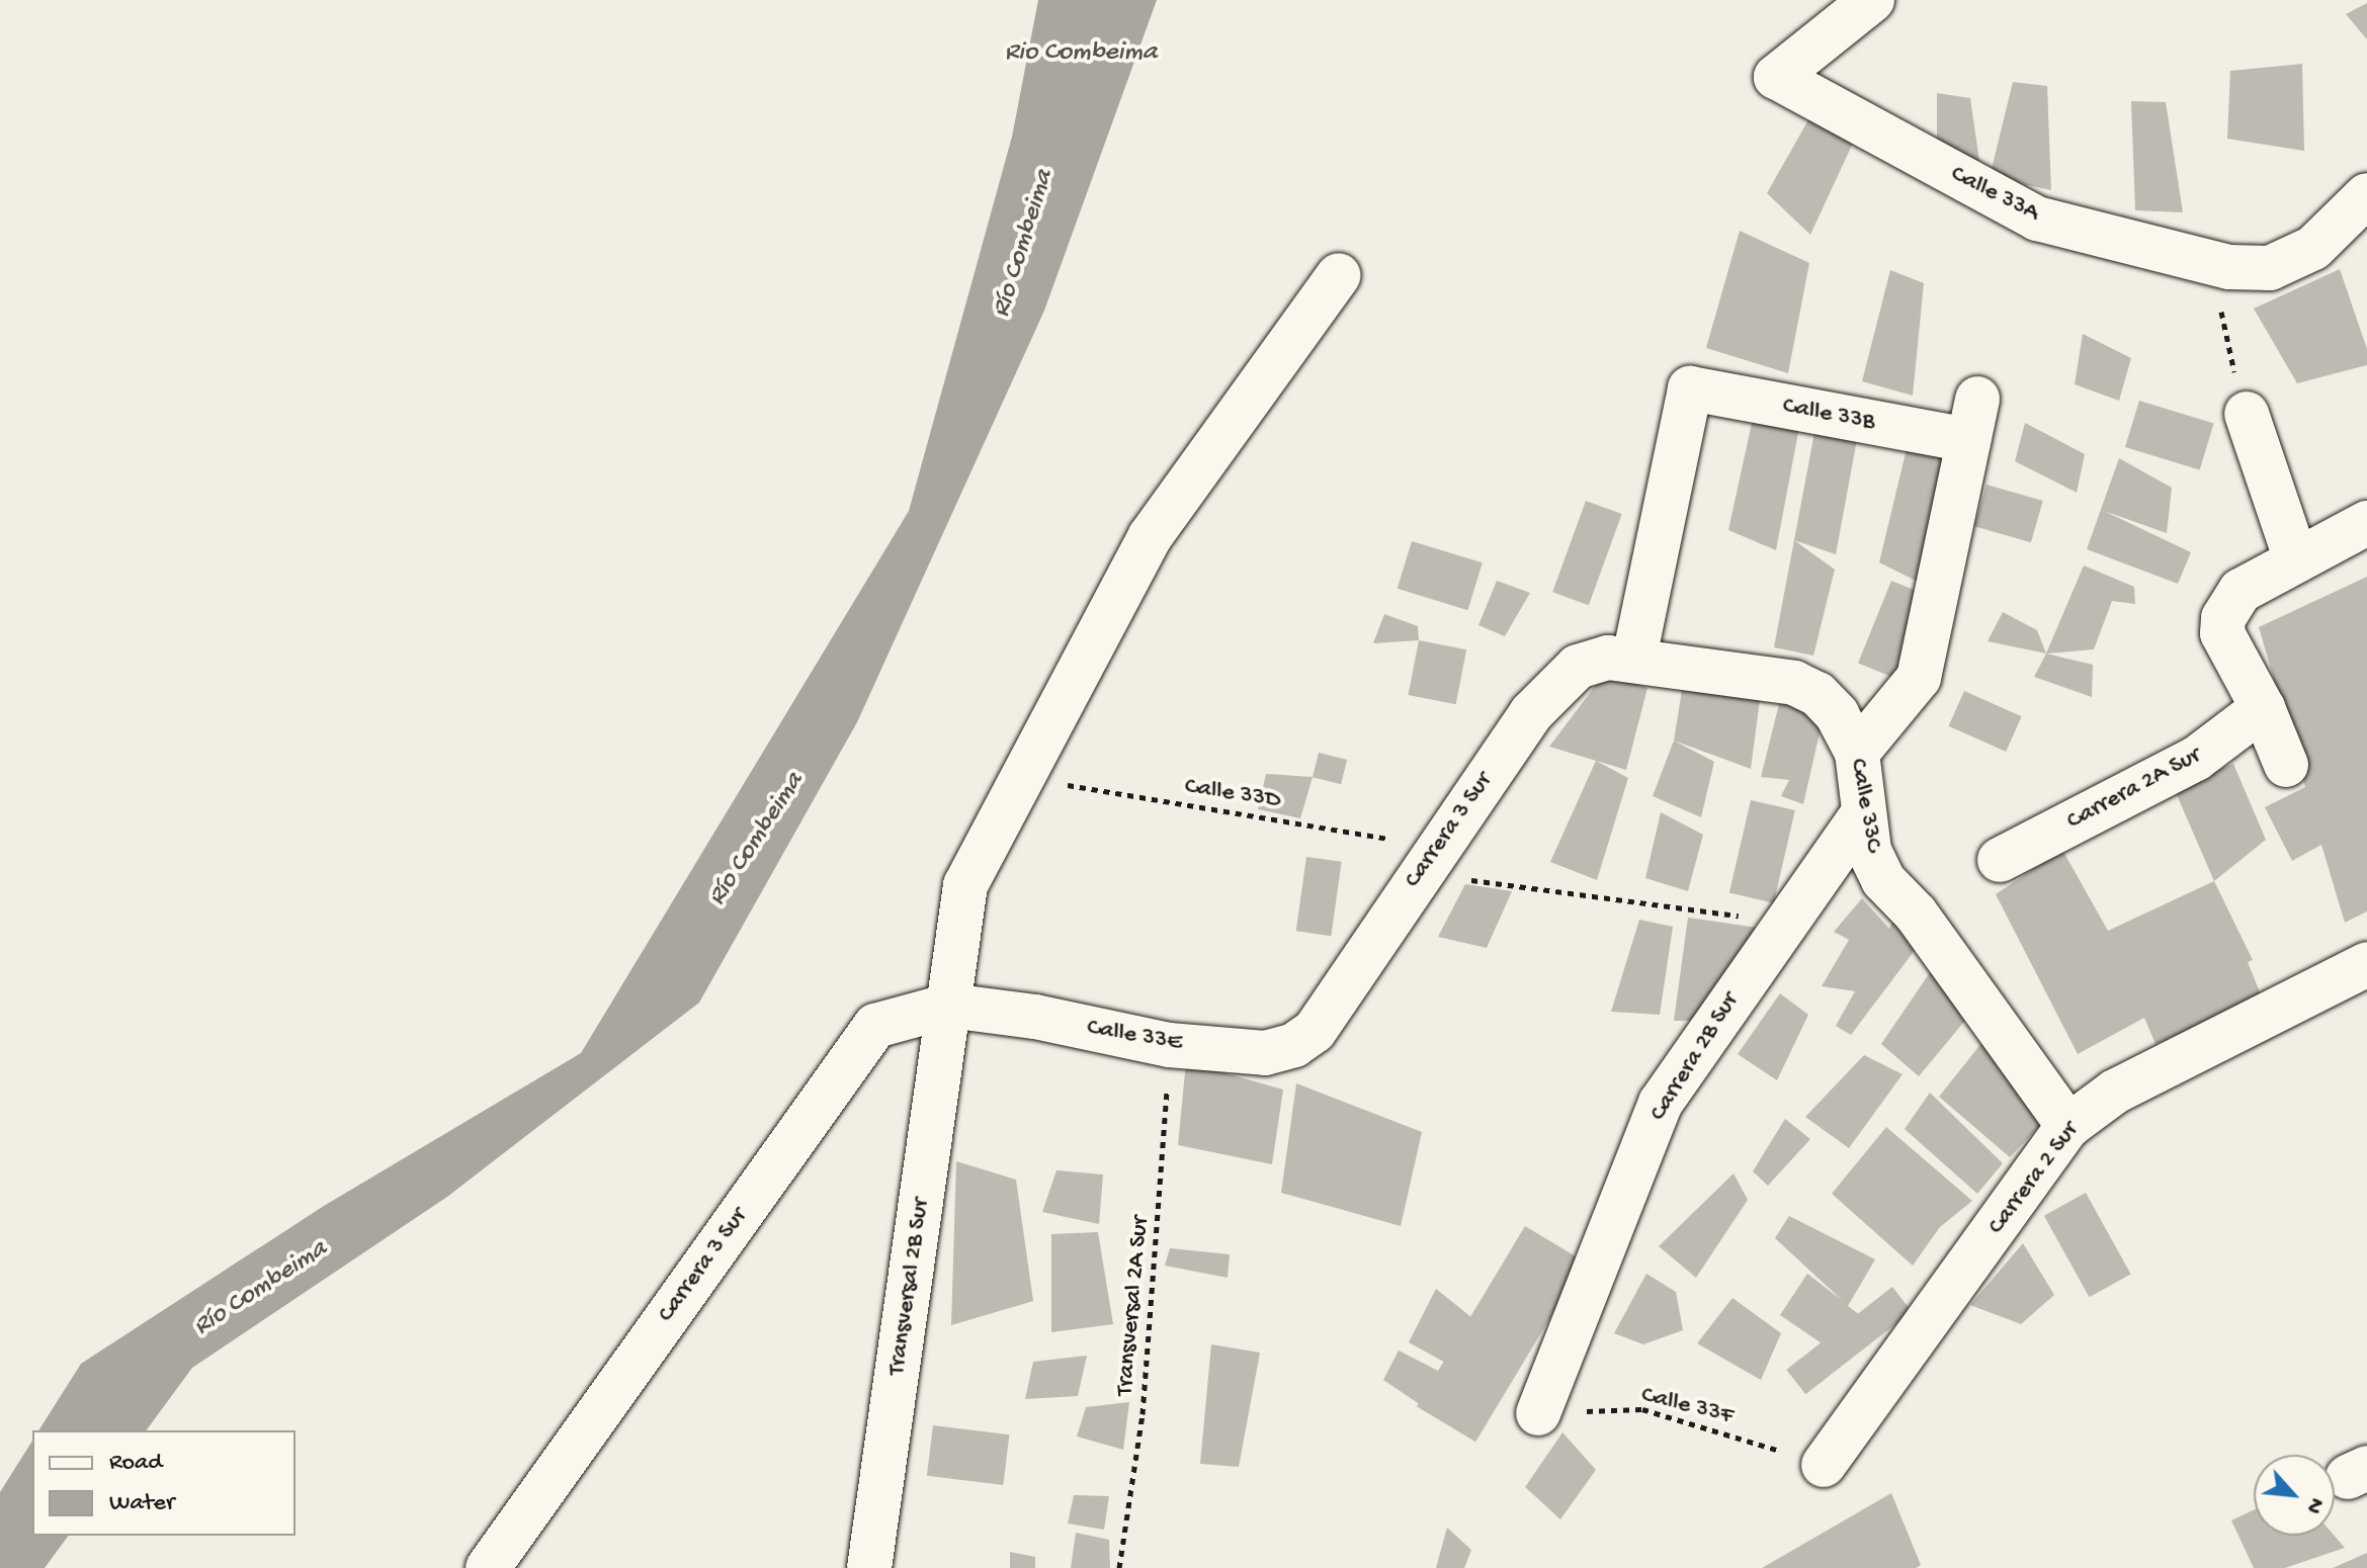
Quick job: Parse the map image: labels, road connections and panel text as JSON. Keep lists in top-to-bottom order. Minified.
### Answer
{"streets":{"street":["Calle 33A","Calle 33B","Carrera 2A Sur","Calle 33C","Carrera 3 Sur","Calle 33E","Carrera 2B Sur","Carrera 2 Sur","Transversal 2B Sur"],"path":["Calle 33D","Transversal 2A Sur","Calle 33F"]},"crossings":[["Calle 33B","Calle 33C"],["Calle 33B","Carrera 3 Sur"],["Calle 33D","Carrera 3 Sur"],["Calle 33D","Carrera 2B Sur"],["Calle 33D","Transversal 2B Sur"],["Calle 33C","Carrera 3 Sur"],["Calle 33C","Carrera 2B Sur"],["Calle 33C","Carrera 2 Sur"],["Carrera 3 Sur","Calle 33E"],["Carrera 3 Sur","Transversal 2B Sur"],["Calle 33E","Transversal 2B Sur"],["Calle 33E","Transversal 2A Sur"],["Carrera 2B Sur","Calle 33F"],["Carrera 2 Sur","Calle 33F"]],"water":["Rio Combeima","Río Combeima"],"legend":["Road","Water"],"north":"bottom right"}
